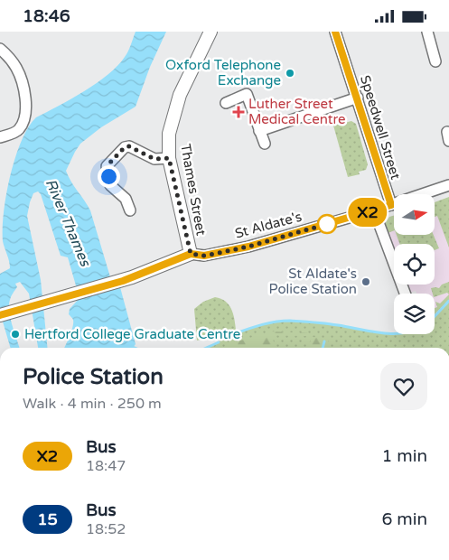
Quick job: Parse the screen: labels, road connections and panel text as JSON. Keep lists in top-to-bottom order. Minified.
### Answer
{"streets":{"main road":["Thames Street","St Aldate's"],"street":["Speedwell Street"]},"crossings":[["Speedwell Street","St Aldate's"],["Thames Street","St Aldate's"]],"water":["River Thames"],"places":{"other":["Oxford Telephone Exchange","St Aldate's Police Station","Hertford College Graduate Centre"],"health":["Luther Street Medical Centre"]},"lines":["bus line X2"],"north":"right","page":{"status":"18:46","on_map":"X2","heading":["Police Station","Walk · 4 min · 250 m"],"list":[{"mark":"X2","name":"Bus","note":"18:47","value":"1 min"},{"mark":"15","name":"Bus","note":"18:52","value":"6 min"}]}}
